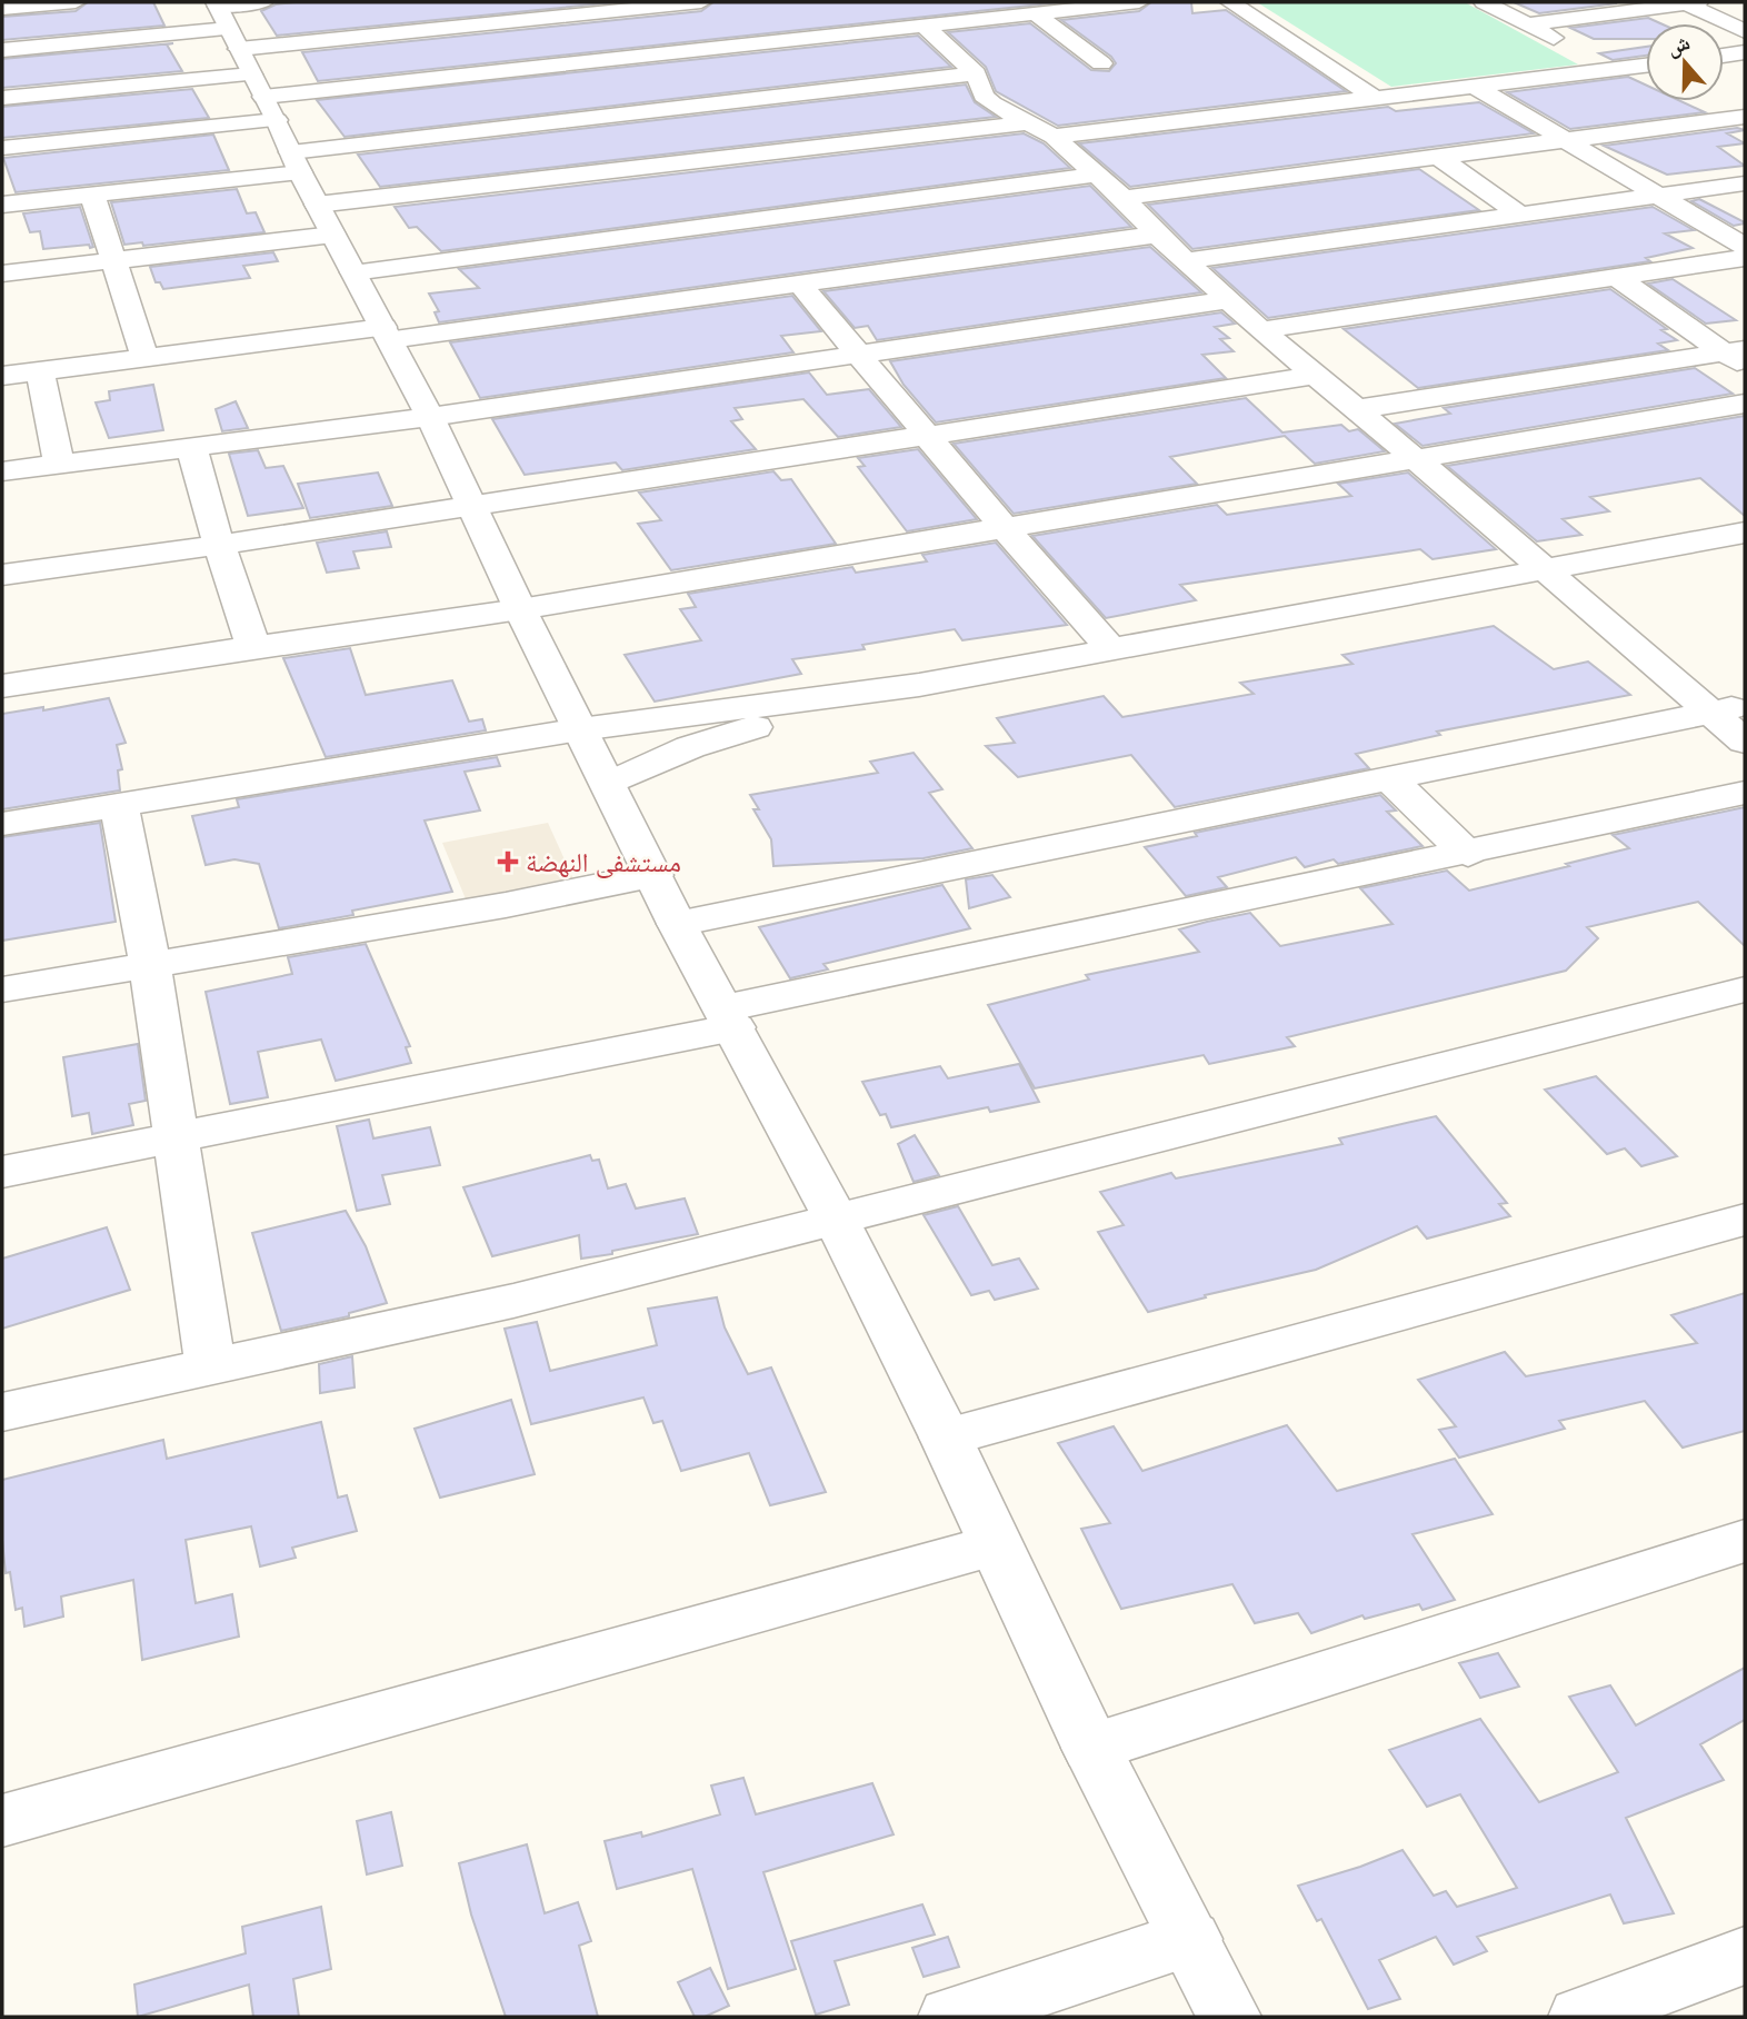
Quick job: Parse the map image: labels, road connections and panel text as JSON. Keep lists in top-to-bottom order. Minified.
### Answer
{"places":{"health":["مستشفى النهضة"]},"north":"top"}
